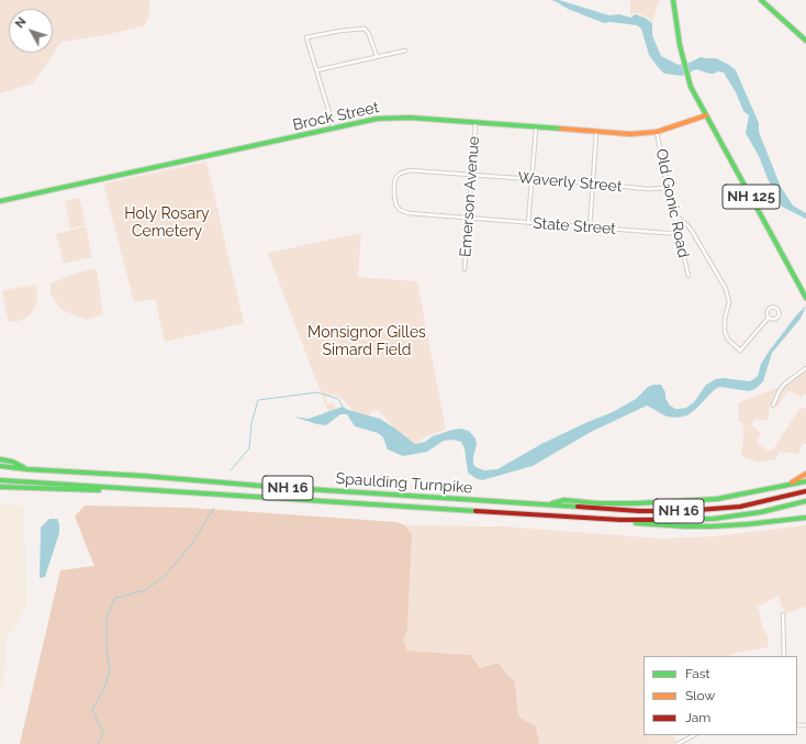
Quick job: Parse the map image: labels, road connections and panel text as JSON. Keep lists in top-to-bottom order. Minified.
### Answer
{"streets":{"main road":["Brock Street","NH 125","Spaulding Turnpike","NH 16"],"street":["Waverly Street","Emerson Avenue","Old Gonic Road","State Street"]},"crossings":[["Brock Street","Emerson Avenue"],["Brock Street","NH 125"],["Brock Street","Old Gonic Road"],["Waverly Street","Emerson Avenue"],["Waverly Street","Old Gonic Road"],["Waverly Street","State Street"],["Emerson Avenue","State Street"],["Old Gonic Road","State Street"]],"parks":["Holy Rosary Cemetery","Monsignor Gilles Simard Field"],"legend":["Fast","Slow","Jam"],"north":"top left"}
